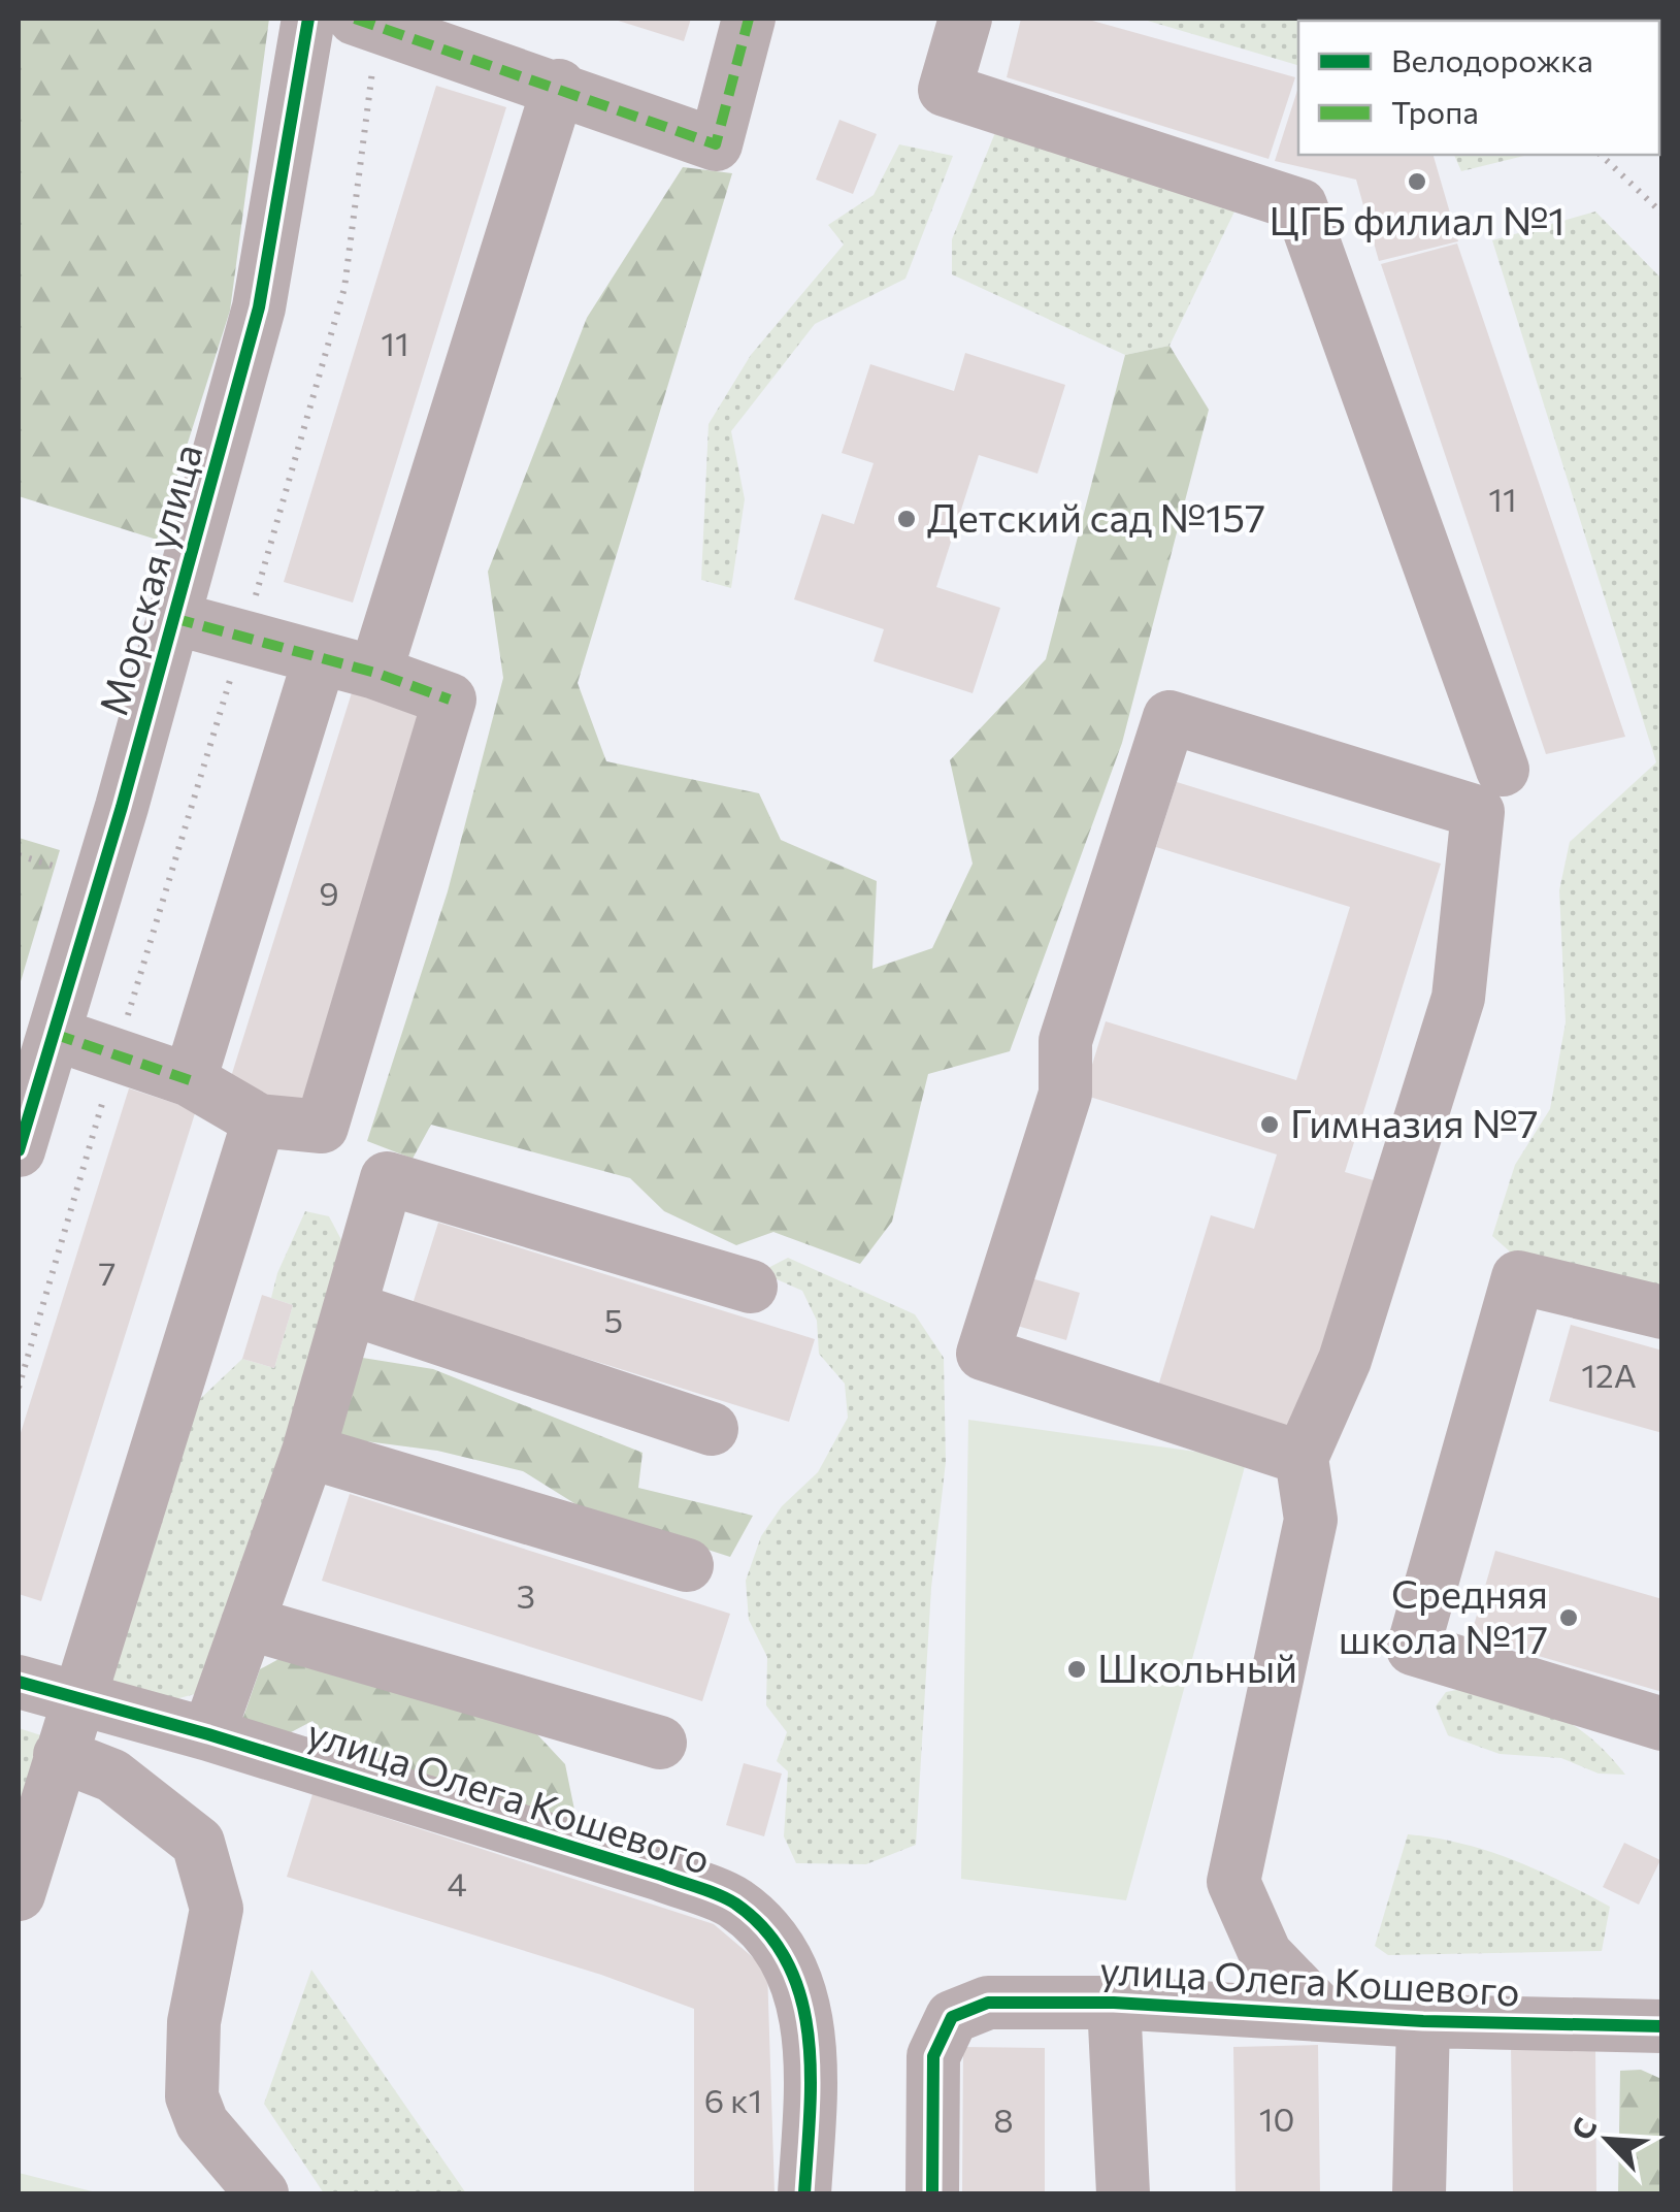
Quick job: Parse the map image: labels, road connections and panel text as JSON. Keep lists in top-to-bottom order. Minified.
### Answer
{"streets":{"street":["Морская улица","улица Олега Кошевого"]},"places":["ЦГБ филиал №1","Детский сад №157","Гимназия №7","Средняя школа №17","Школьный"],"house_numbers":["11","11","9","7","5","12А","3","4","6 к1","10","8"],"legend":["Велодорожка","Тропа"],"north":"top left"}
